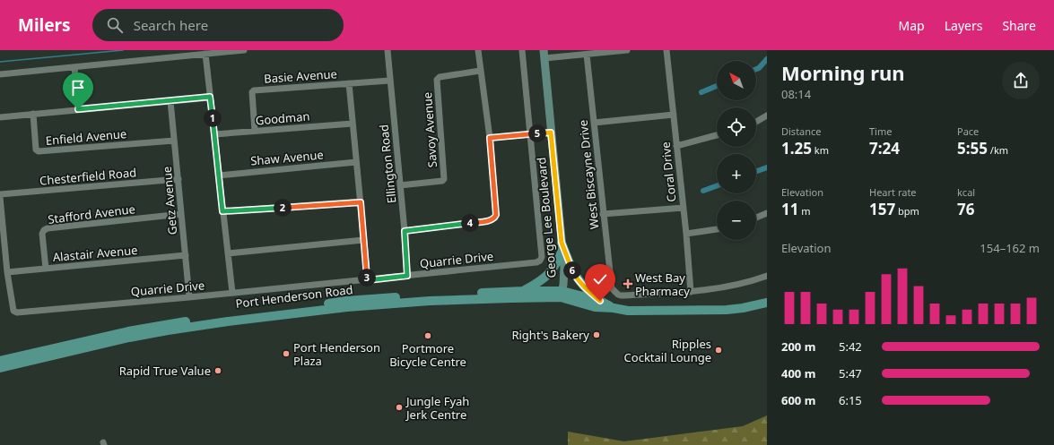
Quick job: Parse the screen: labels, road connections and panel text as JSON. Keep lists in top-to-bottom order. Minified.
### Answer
{"streets":{"main road":["George Lee Boulevard","Port Henderson Road"],"street":["Basie Avenue","Goodman","Savoy Avenue","Enfield Avenue","Shaw Avenue","Ellington Road","Coral Drive","West Biscayne Drive","Chesterfield Road","Getz Avenue","Stafford Avenue","Alastair Avenue","Quarrie Drive"]},"crossings":[["Basie Avenue","Goodman"],["Basie Avenue","Ellington Road"],["Savoy Avenue","Ellington Road"],["Enfield Avenue","Getz Avenue"],["Ellington Road","Quarrie Drive"],["Coral Drive","West Biscayne Drive"],["Chesterfield Road","Getz Avenue"],["Getz Avenue","Stafford Avenue"],["Getz Avenue","Alastair Avenue"],["Getz Avenue","Quarrie Drive"],["Stafford Avenue","Alastair Avenue"],["George Lee Boulevard","Port Henderson Road"],["Alastair Avenue","Quarrie Drive"]],"places":{"health":["West Bay Pharmacy"],"other":["Right's Bakery","Portmore Bicycle Centre","Ripples Cocktail Lounge","Port Henderson Plaza","Rapid True Value","Jungle Fyah Jerk Centre"]},"north":"top left","page":{"header":"Milers","search":"Search here","nav":["Map","Layers","Share"],"heading":["Morning run","08:14"],"map_buttons":["+","−"],"pins":["1","5","2","4","6","3"],"stats":[["Distance","1.25 km"],["Time","7:24"],["Pace","5:55 /km"],["Elevation","11 m"],["Heart rate","157 bpm"],["kcal","76"]],"chart":["Elevation","154–162 m"],"list":[{"name":"200 m","note":"5:42"},{"name":"400 m","note":"5:47"},{"name":"600 m","note":"6:15"}]}}
